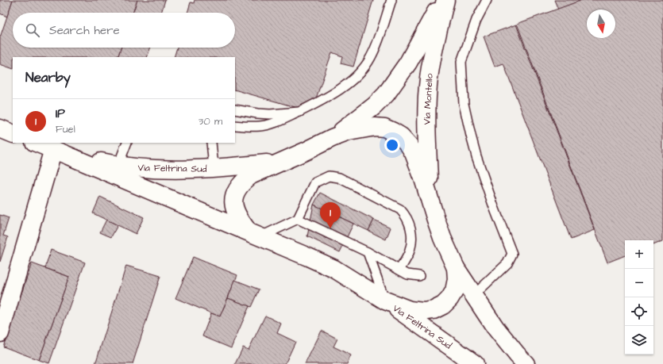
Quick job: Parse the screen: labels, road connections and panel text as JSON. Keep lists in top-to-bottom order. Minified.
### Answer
{"streets":{"main road":["Via Montello","Via Feltrina Sud"]},"north":"bottom","page":{"search":"Search here","heading":"Nearby","list":[{"mark":"1","name":"IP","note":"Fuel","value":"30 m"}],"pins":"1","map_buttons":["+","−"]}}
